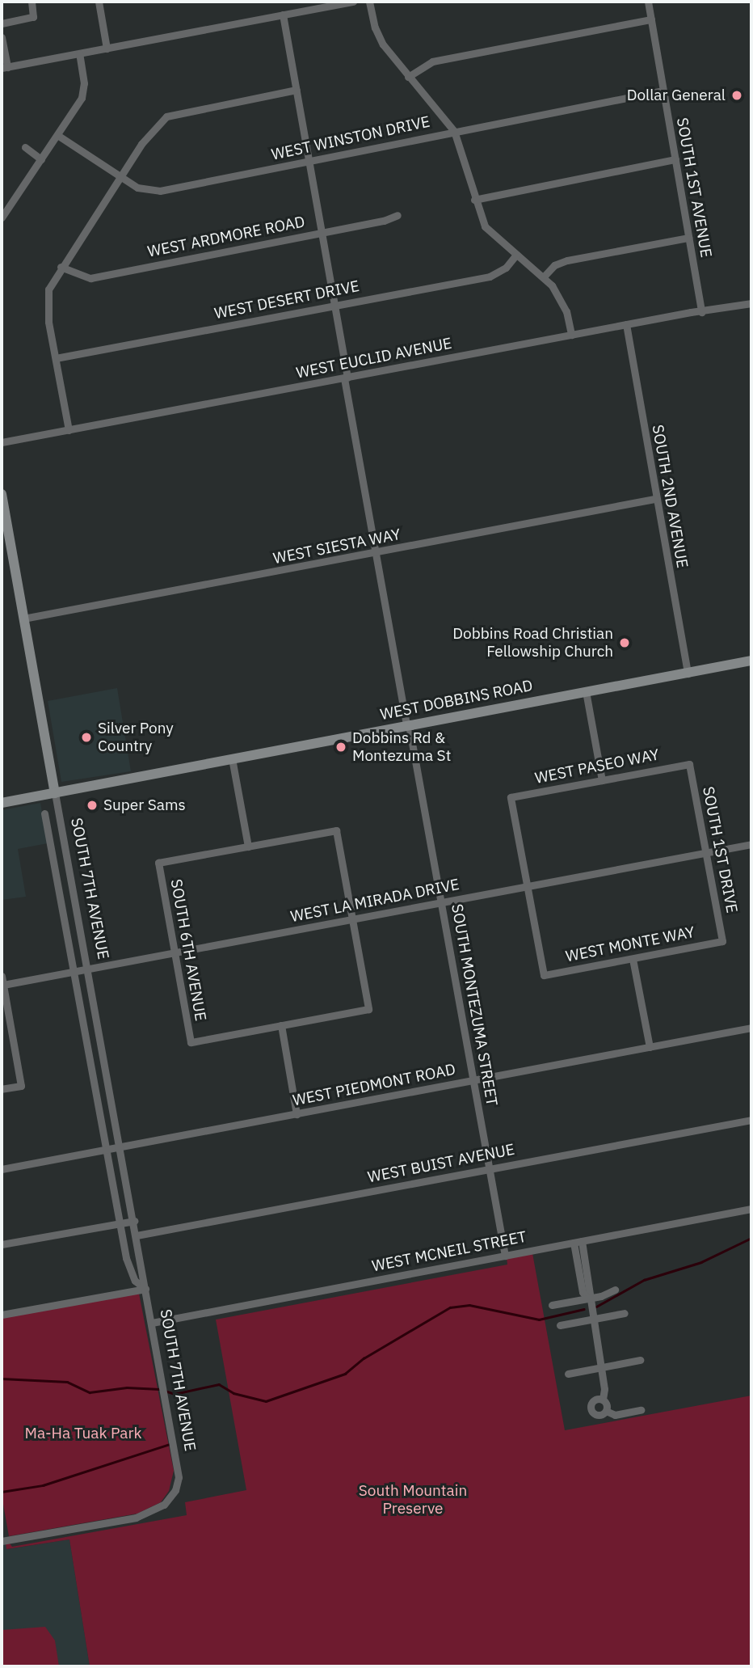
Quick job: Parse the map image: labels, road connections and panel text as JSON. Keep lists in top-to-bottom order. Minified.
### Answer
{"streets":{"main road":["WEST DOBBINS ROAD","SOUTH 7TH AVENUE"],"street":["WEST WINSTON DRIVE","SOUTH 1ST AVENUE","WEST ARDMORE ROAD","WEST DESERT DRIVE","WEST EUCLID AVENUE","SOUTH 2ND AVENUE","WEST SIESTA WAY","WEST PASEO WAY","SOUTH 1ST DRIVE","WEST LA MIRADA DRIVE","WEST MONTE WAY","SOUTH 6TH AVENUE","SOUTH MONTEZUMA STREET","WEST PIEDMONT ROAD","WEST BUIST AVENUE","WEST MCNEIL STREET"]},"crossings":[["WEST WINSTON DRIVE","SOUTH 1ST AVENUE"],["WEST WINSTON DRIVE","SOUTH MONTEZUMA STREET"],["SOUTH 1ST AVENUE","WEST EUCLID AVENUE"],["WEST ARDMORE ROAD","SOUTH MONTEZUMA STREET"],["WEST DESERT DRIVE","SOUTH MONTEZUMA STREET"],["WEST EUCLID AVENUE","SOUTH 2ND AVENUE"],["WEST EUCLID AVENUE","SOUTH MONTEZUMA STREET"],["SOUTH 2ND AVENUE","WEST SIESTA WAY"],["SOUTH 2ND AVENUE","WEST DOBBINS ROAD"],["WEST SIESTA WAY","SOUTH 7TH AVENUE"],["WEST SIESTA WAY","SOUTH MONTEZUMA STREET"],["WEST DOBBINS ROAD","SOUTH 7TH AVENUE"],["WEST DOBBINS ROAD","SOUTH MONTEZUMA STREET"],["WEST PASEO WAY","SOUTH 1ST DRIVE"],["WEST PASEO WAY","WEST LA MIRADA DRIVE"],["WEST PASEO WAY","WEST MONTE WAY"],["SOUTH 1ST DRIVE","WEST LA MIRADA DRIVE"],["SOUTH 1ST DRIVE","WEST MONTE WAY"],["SOUTH 7TH AVENUE","WEST LA MIRADA DRIVE"],["SOUTH 7TH AVENUE","WEST PIEDMONT ROAD"],["SOUTH 7TH AVENUE","WEST BUIST AVENUE"],["SOUTH 7TH AVENUE","WEST MCNEIL STREET"],["WEST LA MIRADA DRIVE","WEST MONTE WAY"],["WEST LA MIRADA DRIVE","SOUTH 6TH AVENUE"],["WEST LA MIRADA DRIVE","SOUTH MONTEZUMA STREET"],["SOUTH MONTEZUMA STREET","WEST PIEDMONT ROAD"],["SOUTH MONTEZUMA STREET","WEST BUIST AVENUE"],["SOUTH MONTEZUMA STREET","WEST MCNEIL STREET"]],"parks":["Ma-Ha Tuak Park","South Mountain Preserve"],"places":["Dollar General","Dobbins Road Christian Fellowship Church","Silver Pony Country","Dobbins Rd & Montezuma St","Super Sams"]}
